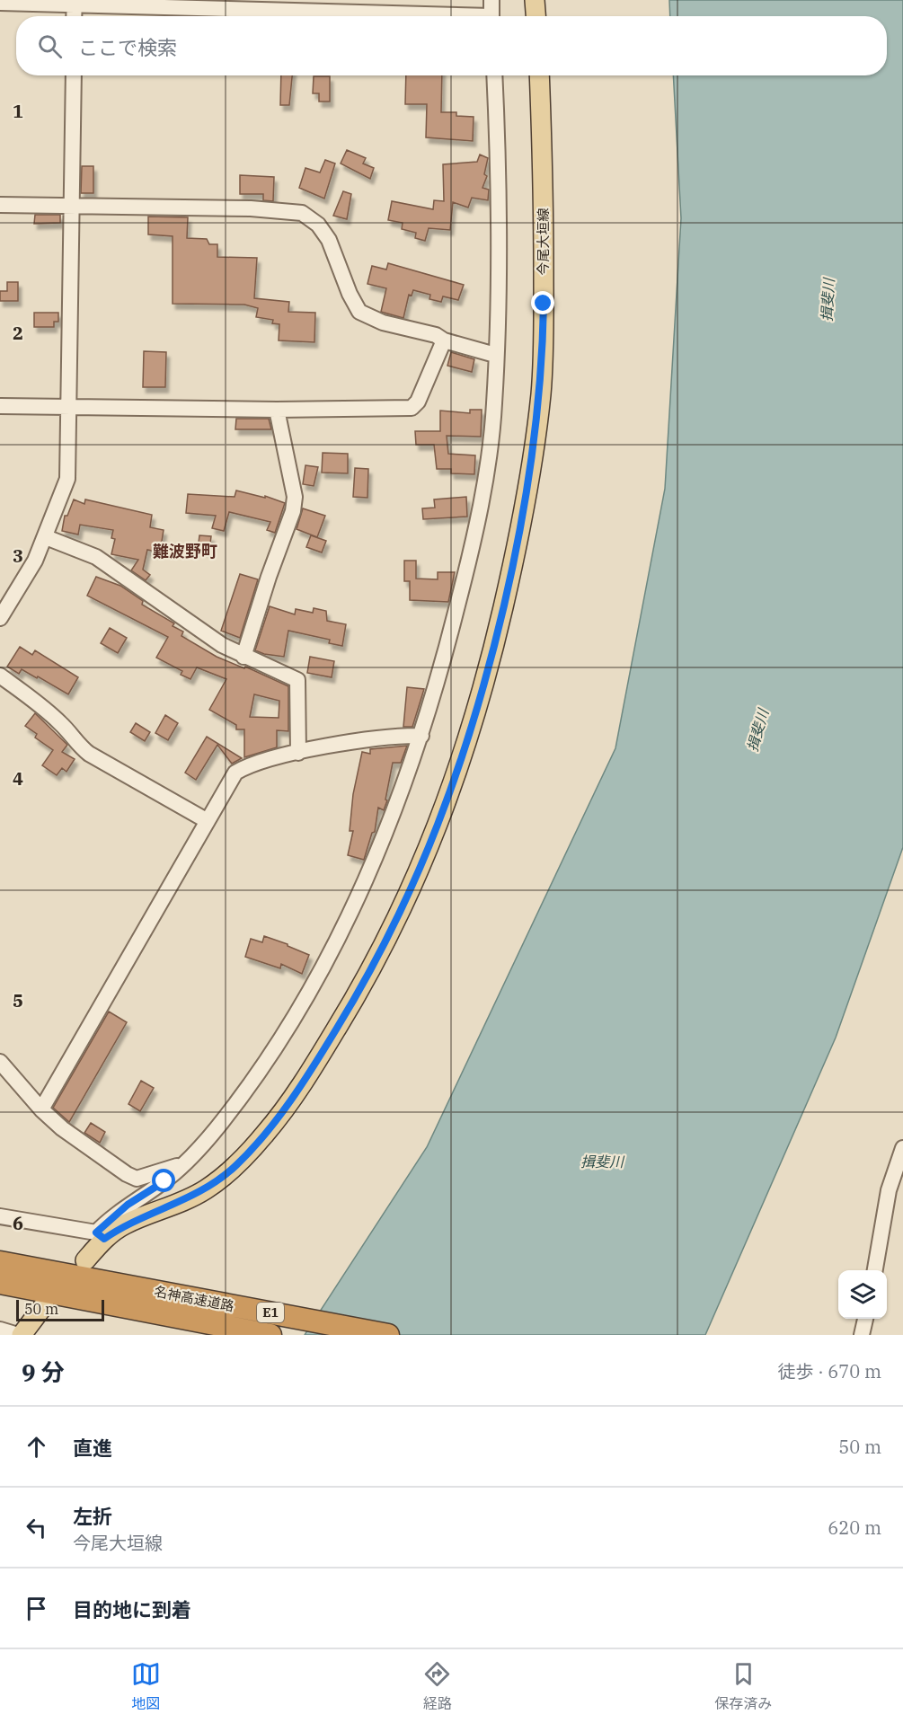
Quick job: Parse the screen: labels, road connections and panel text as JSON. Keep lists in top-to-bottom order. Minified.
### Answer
{"streets":{"highway":["名神高速道路","E1"],"main road":["今尾大垣線"]},"districts":["難波野町"],"water":["揖斐川"],"scale_bar":"50 m","page":{"search":"ここで検索","scale":"50 m","heading":["9 分","徒歩 · 670 m"],"list":[["直進","50 m"],["左折","今尾大垣線","620 m"],"目的地に到着"],"nav":["地図","経路","保存済み"]},"grid":{"rows":["1","2","3","4","5","6"]}}
